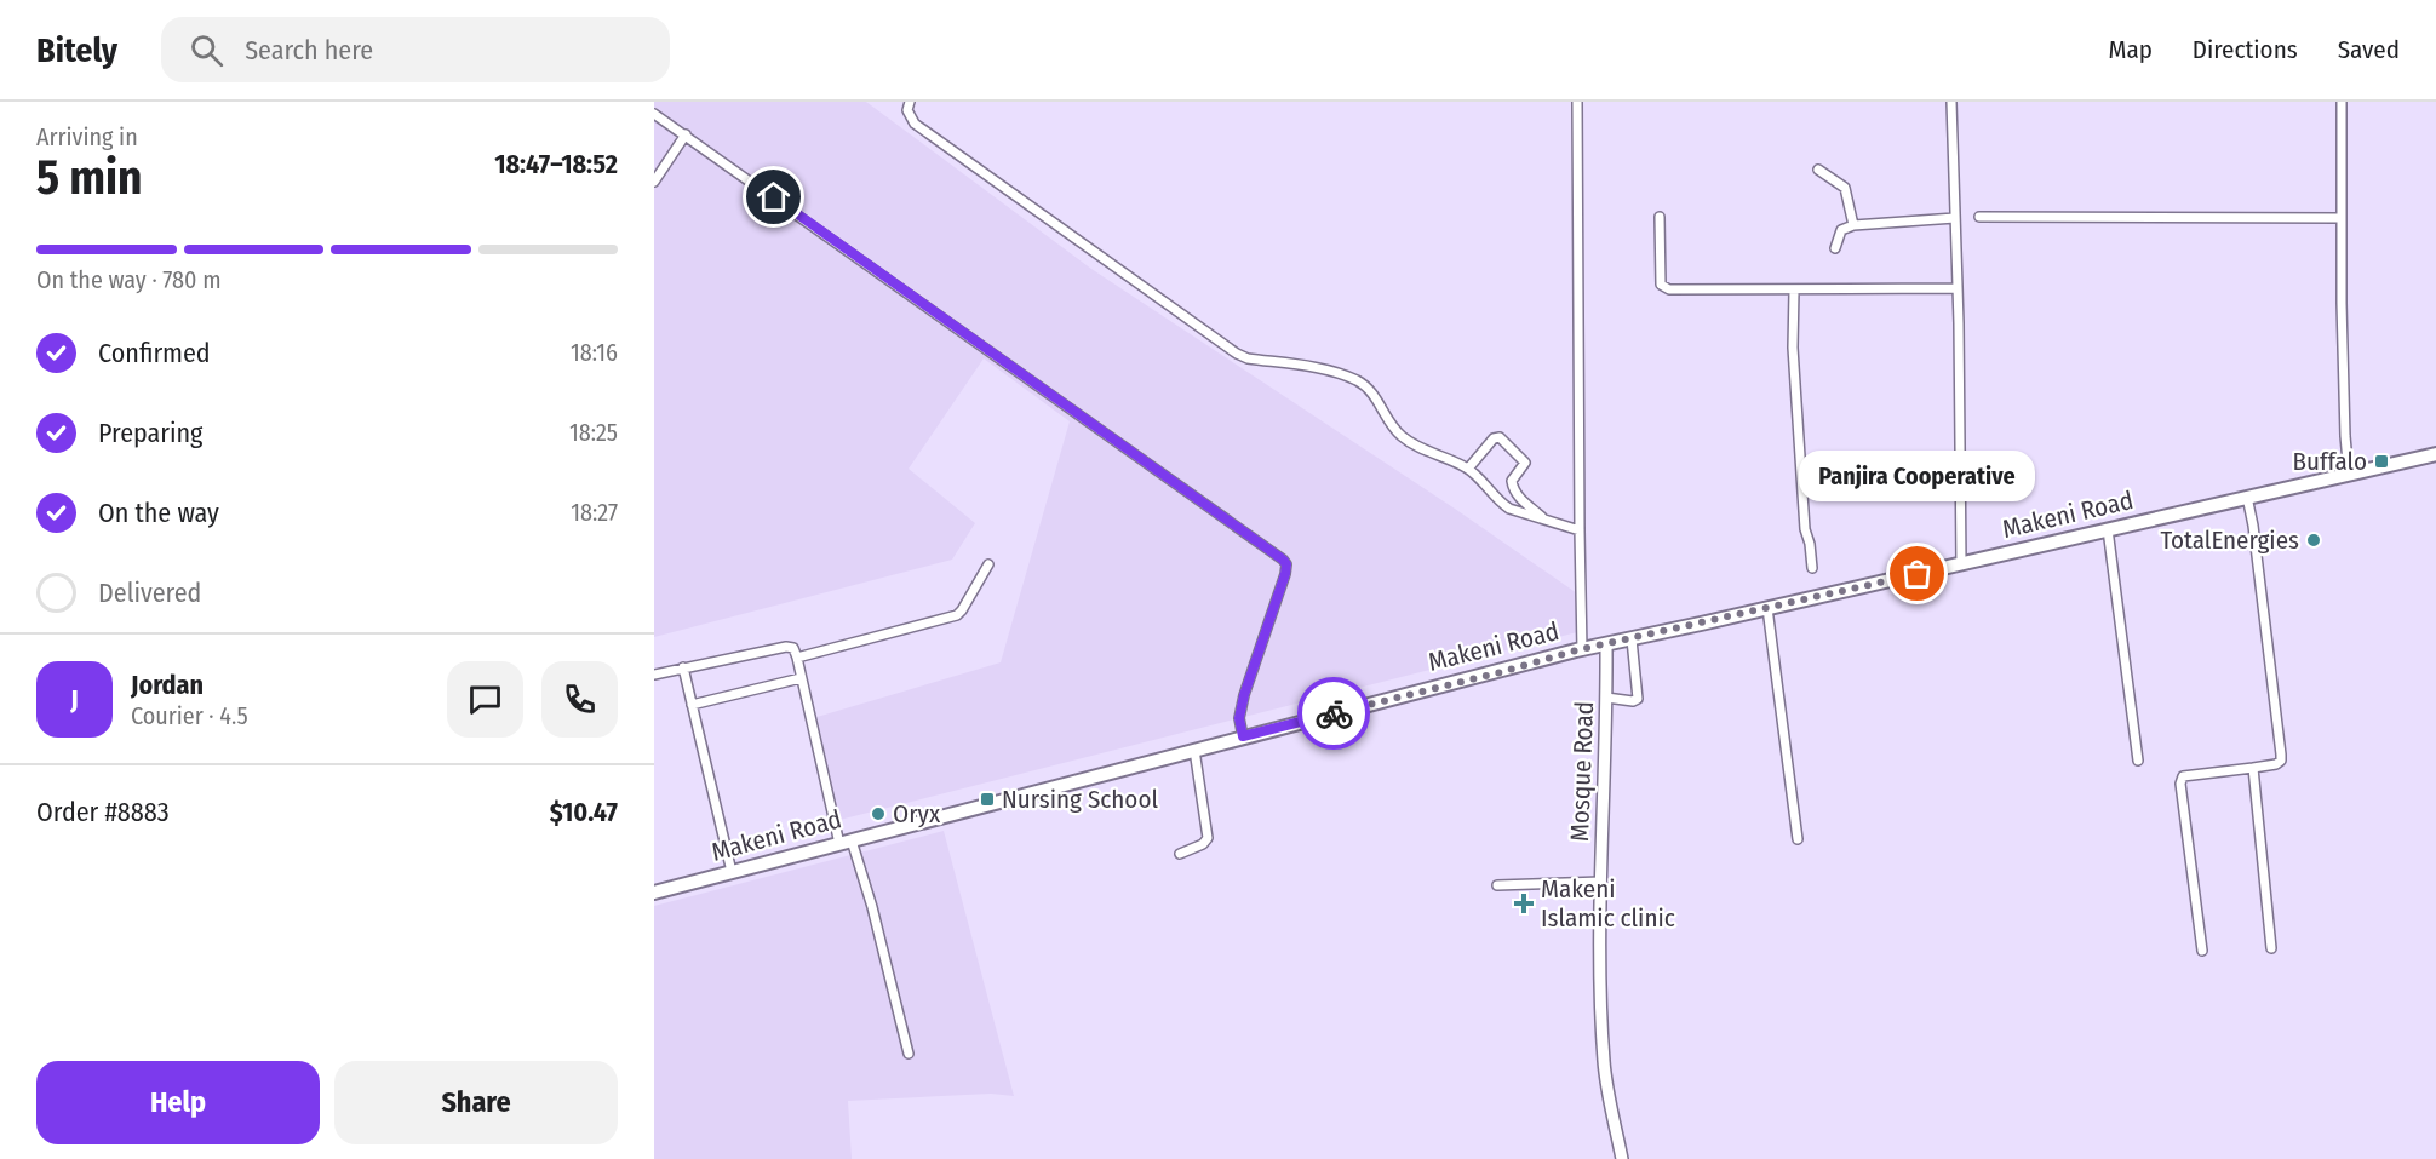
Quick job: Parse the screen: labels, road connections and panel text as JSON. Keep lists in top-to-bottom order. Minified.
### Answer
{"streets":{"main road":["Makeni Road"],"street":["Mosque Road"]},"crossings":[["Makeni Road","Mosque Road"]],"places":{"transit":["Buffalo","Nursing School"],"other":["TotalEnergies","Panjira Cooperative","Oryx"],"health":["Makeni Islamic clinic"]},"page":{"header":"Bitely","search":"Search here","nav":["Map","Directions","Saved"],"heading":["5 min","Arriving in","18:47–18:52"],"panel":["Jordan","Courier · 4.5","Order #8883","$10.47"],"bar":"On the way · 780 m","list":[["Confirmed","18:16"],["Preparing","18:25"],["On the way","18:27"],"Delivered"],"bubble":"Panjira Cooperative","round":"J","buttons":["Help","Share"]}}
